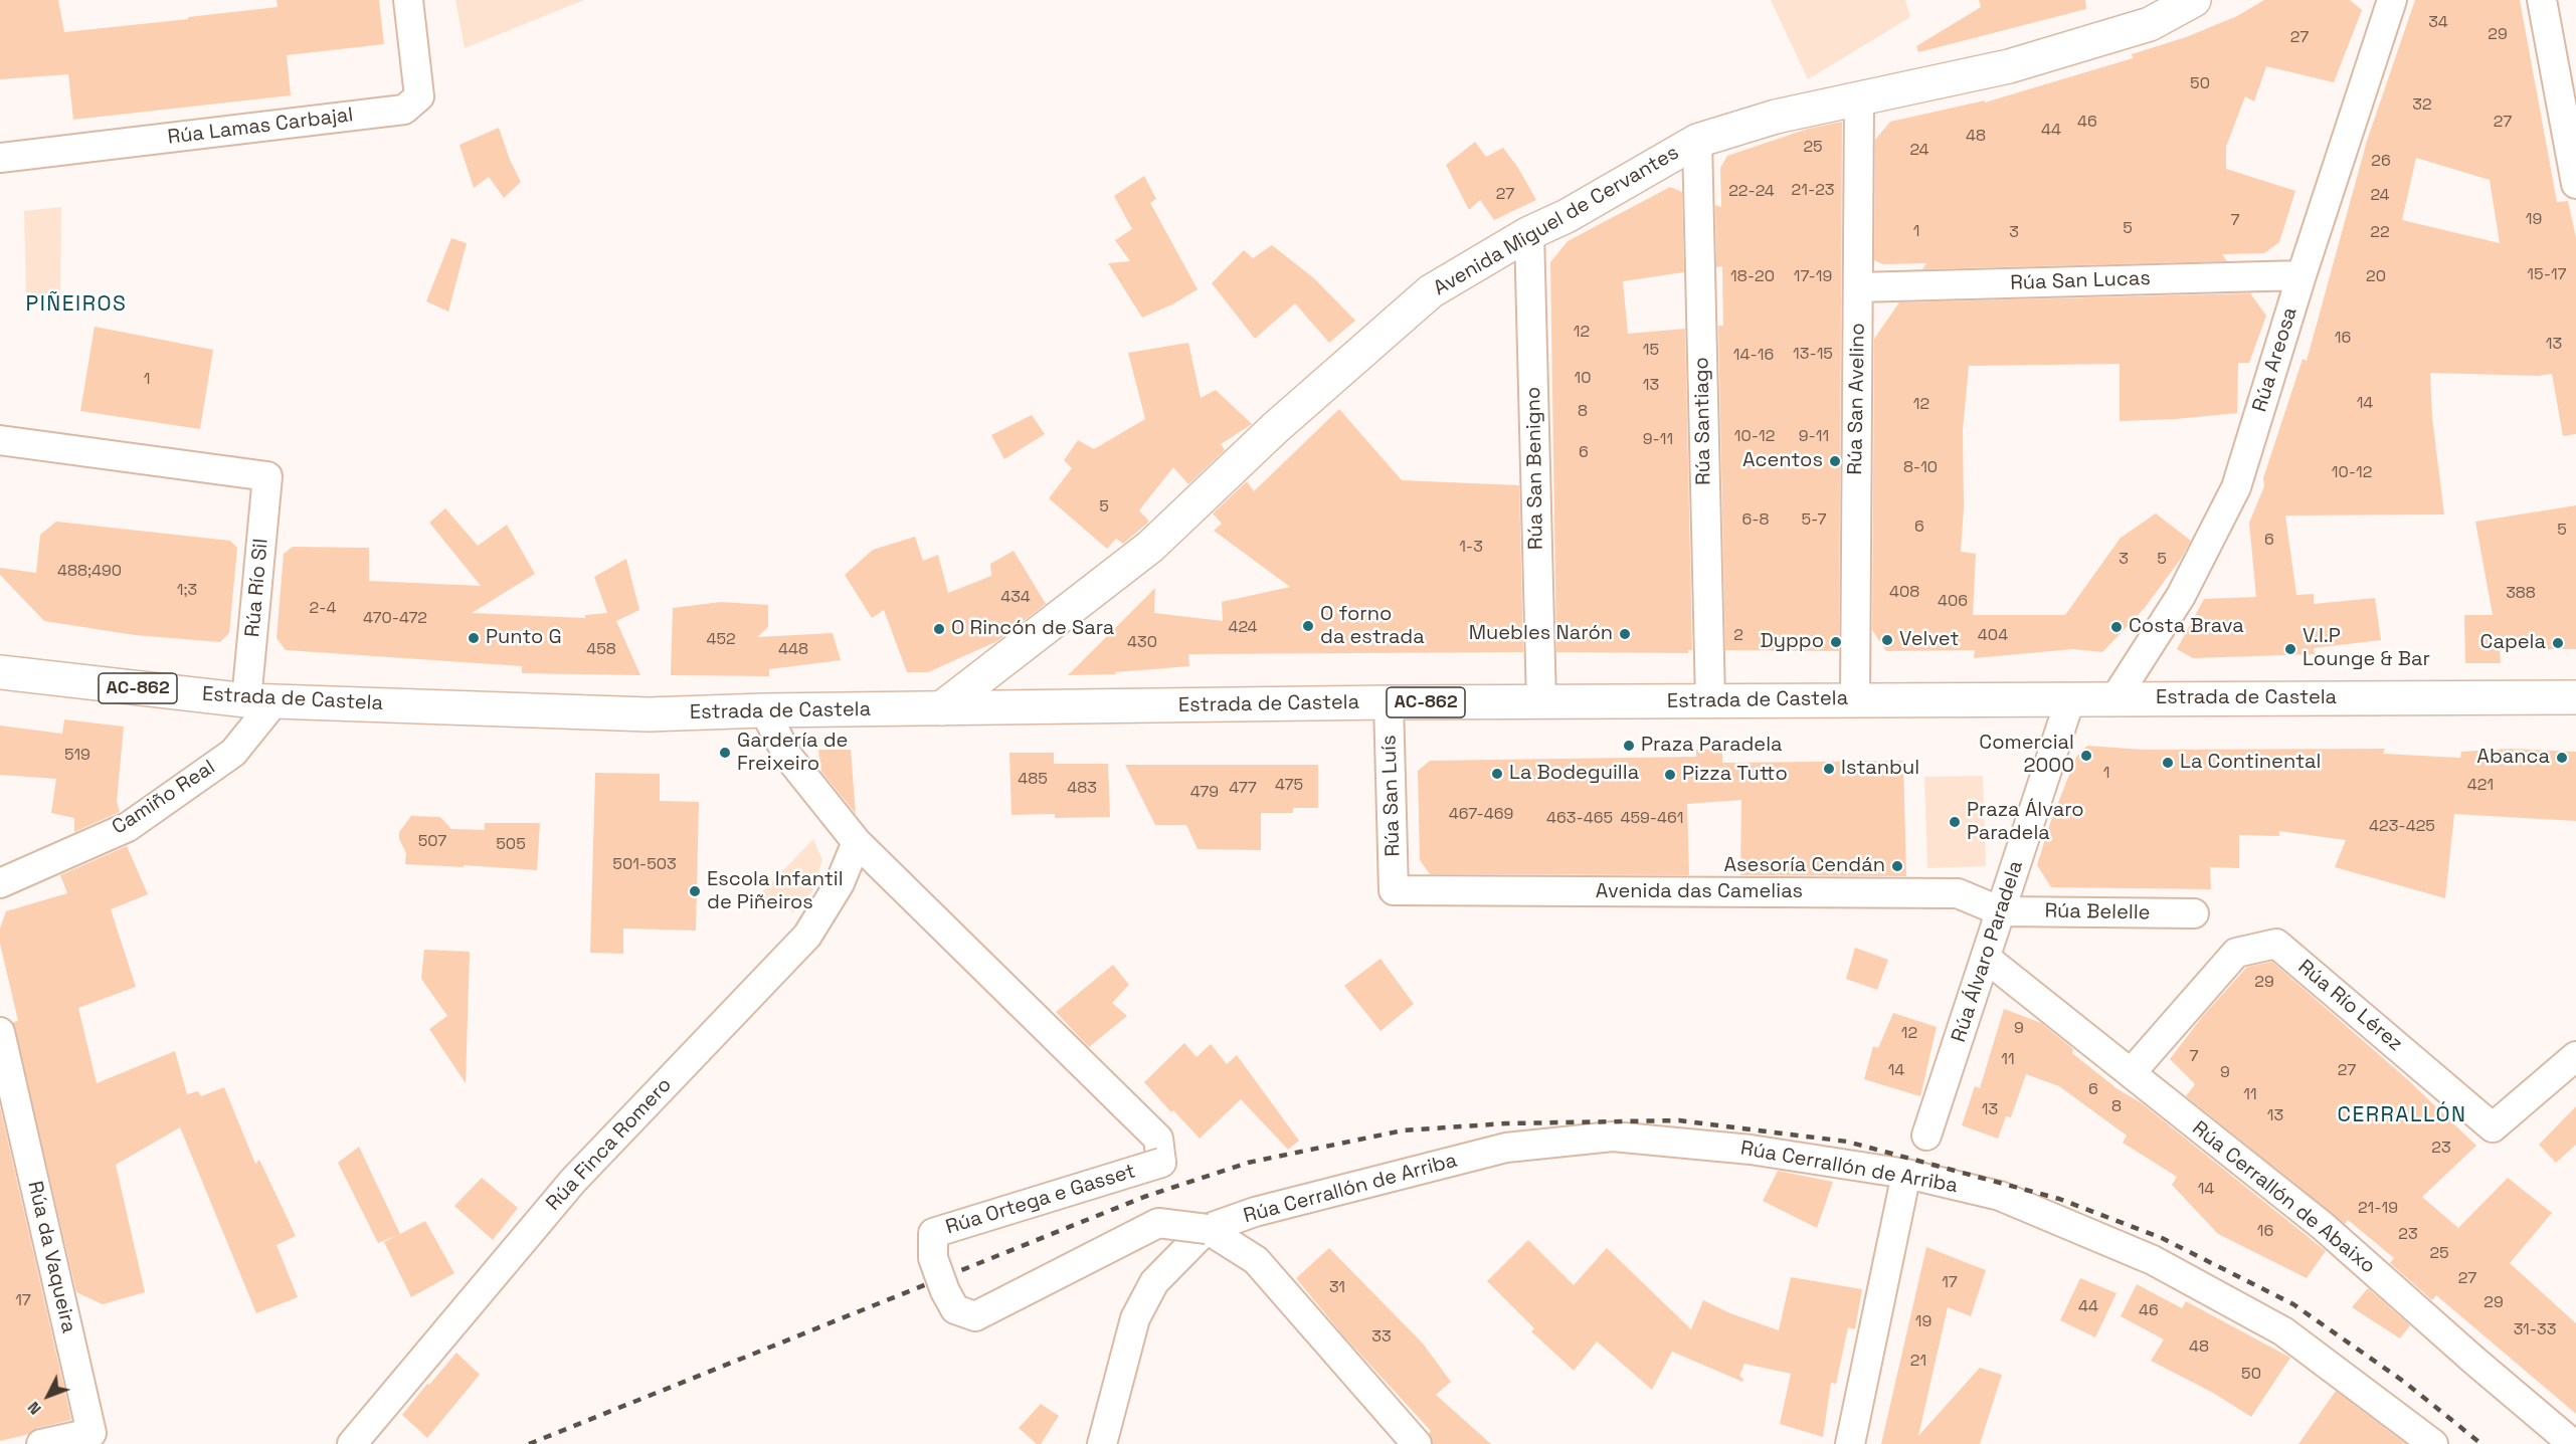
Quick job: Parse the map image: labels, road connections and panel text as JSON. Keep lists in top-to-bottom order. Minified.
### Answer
{"streets":{"main road":["Avenida Miguel de Cervantes","AC-862","Estrada de Castela"],"street":["Rúa Lamas Carbajal","Rúa San Lucas","Rúa Areosa","Rúa San Avelino","Rúa Santiago","Rúa San Benigno","Rúa Río Sil","Rúa San Luís","Camiño Real","Avenida das Camelias","Rúa Belelle","Rúa Álvaro Paradela","Rúa Río Lérez","Rúa Finca Romero","Rúa Cerrallón de Arriba","Rúa Cerrallón de Abaixo","Rúa Ortega e Gasset","Rúa da Vaqueira"]},"crossings":[["Avenida Miguel de Cervantes","Rúa San Avelino"],["Avenida Miguel de Cervantes","Rúa Santiago"],["Avenida Miguel de Cervantes","Rúa San Benigno"],["Avenida Miguel de Cervantes","Estrada de Castela"],["Rúa San Lucas","Rúa Areosa"],["Rúa San Lucas","Rúa San Avelino"],["Rúa Areosa","Estrada de Castela"],["Rúa San Avelino","Estrada de Castela"],["Rúa Santiago","Estrada de Castela"],["Rúa San Benigno","Estrada de Castela"],["Rúa Río Sil","Estrada de Castela"],["Rúa Río Sil","Camiño Real"],["Estrada de Castela","Rúa San Luís"],["Estrada de Castela","Camiño Real"],["Estrada de Castela","Rúa Álvaro Paradela"],["Estrada de Castela","Rúa Ortega e Gasset"],["Rúa San Luís","Avenida das Camelias"],["Avenida das Camelias","Rúa Belelle"],["Avenida das Camelias","Rúa Álvaro Paradela"],["Rúa Belelle","Rúa Álvaro Paradela"],["Rúa Álvaro Paradela","Rúa Cerrallón de Abaixo"],["Rúa Río Lérez","Rúa Cerrallón de Abaixo"],["Rúa Finca Romero","Rúa Ortega e Gasset"],["Rúa Cerrallón de Arriba","Rúa Ortega e Gasset"]],"districts":["PIÑEIROS","CERRALLÓN"],"places":["Acentos","O forno da estrada","Costa Brava","O Rincón de Sara","Muebles Narón","Punto G","Velvet","Dyppo","Capela","V.I.P Lounge & Bar","Praza Paradela","Gardería de Freixeiro","Comercial 2000","Abanca","La Continental","Istanbul","La Bodeguilla","Pizza Tutto","Praza Álvaro Paradela","Asesoría Cendán","Escola Infantil de Piñeiros"],"house_numbers":["34","29","27","50","32","46","27","44","48","25","24","26","21-23","22-24","27","24","19","7","5","1","3","22","15-17","18-20","17-19","20","12","16","13","15","13-15","14-16","10","1","13","14","12","8","10-12","9-11","9-11","6","8-10","10-12","5","6-8","5-7","6","5","6","1-3","3","5","488;490","1;3","408","388","434","406","2-4","470-472","424","2","404","452","430","458","448","519","1","485","475","421","483","477","479","467-469","463-465","459-461","423-425","507","505","501-503","29","9","12","7","11","14","27","9","6","11","8","13","13","23","14","21-19","16","23","25","27","17","31","17","29","44","46","19","31-33","33","48","21","50"],"north":"bottom left"}
